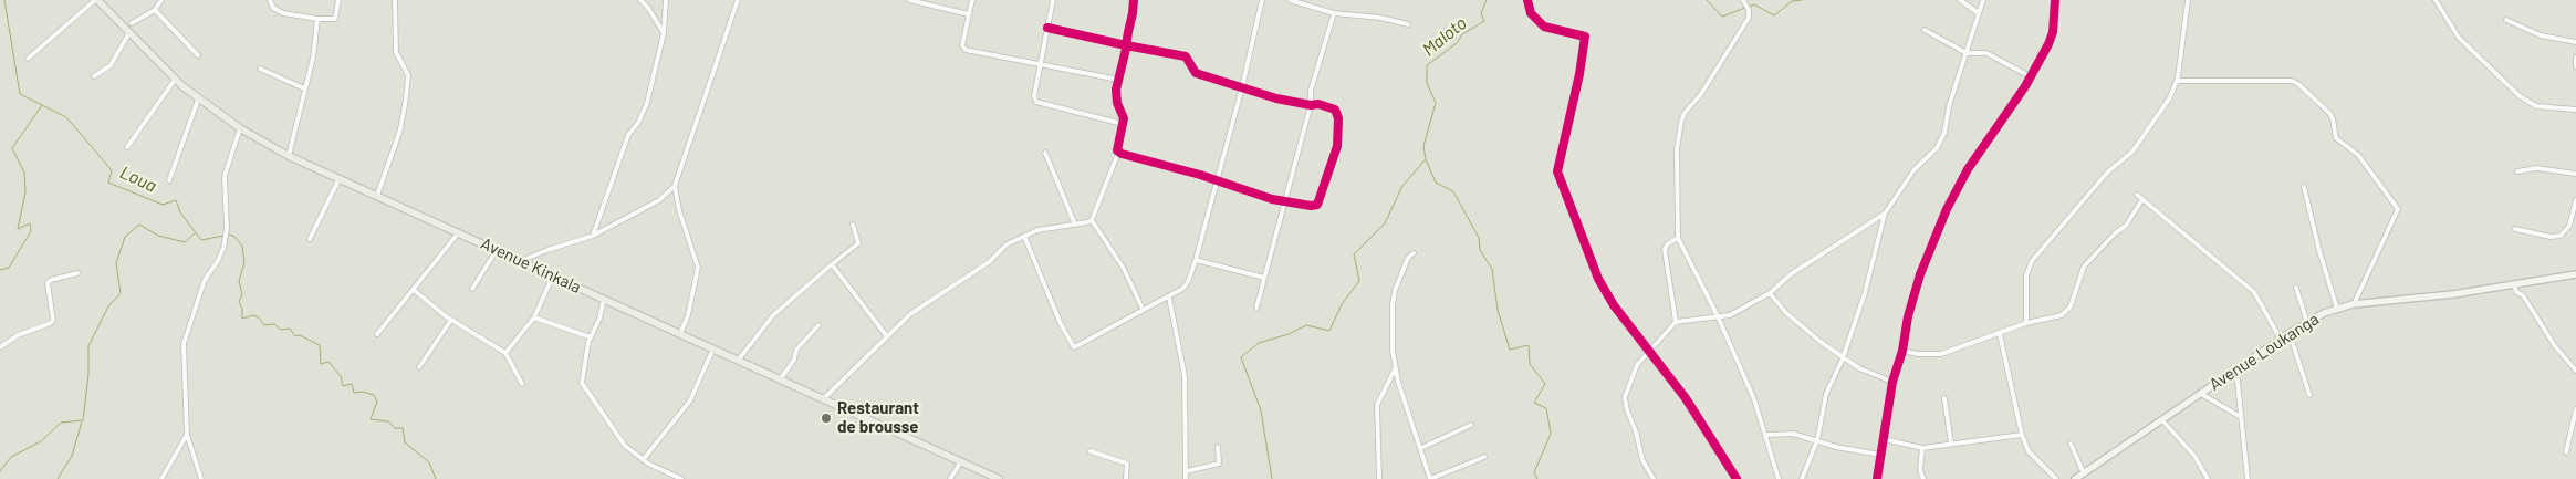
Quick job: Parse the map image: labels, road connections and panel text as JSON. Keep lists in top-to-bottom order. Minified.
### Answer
{"streets":{"main road":["Avenue Kinkala","Avenue Loukanga"]},"water":["Maloto","Loua"],"places":["Restaurant de brousse"]}
